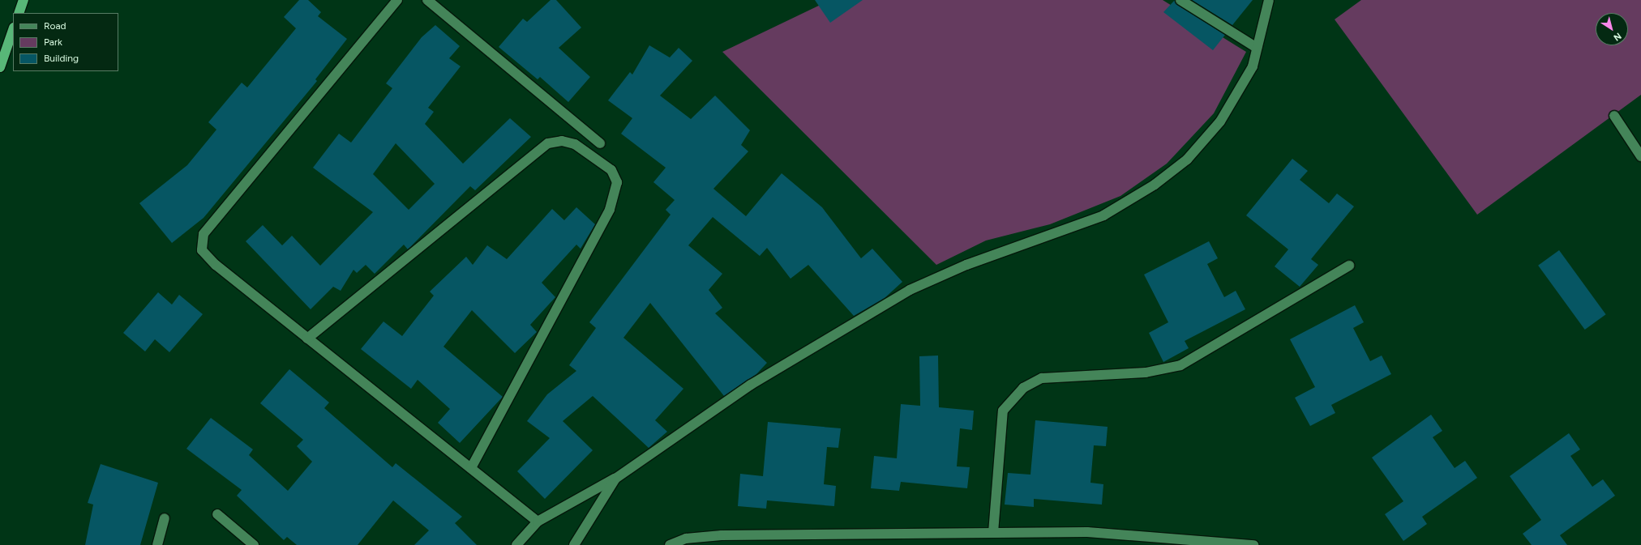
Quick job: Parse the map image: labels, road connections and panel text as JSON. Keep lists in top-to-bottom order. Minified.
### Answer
{"legend":["Road","Park","Building"],"north":"bottom right"}
